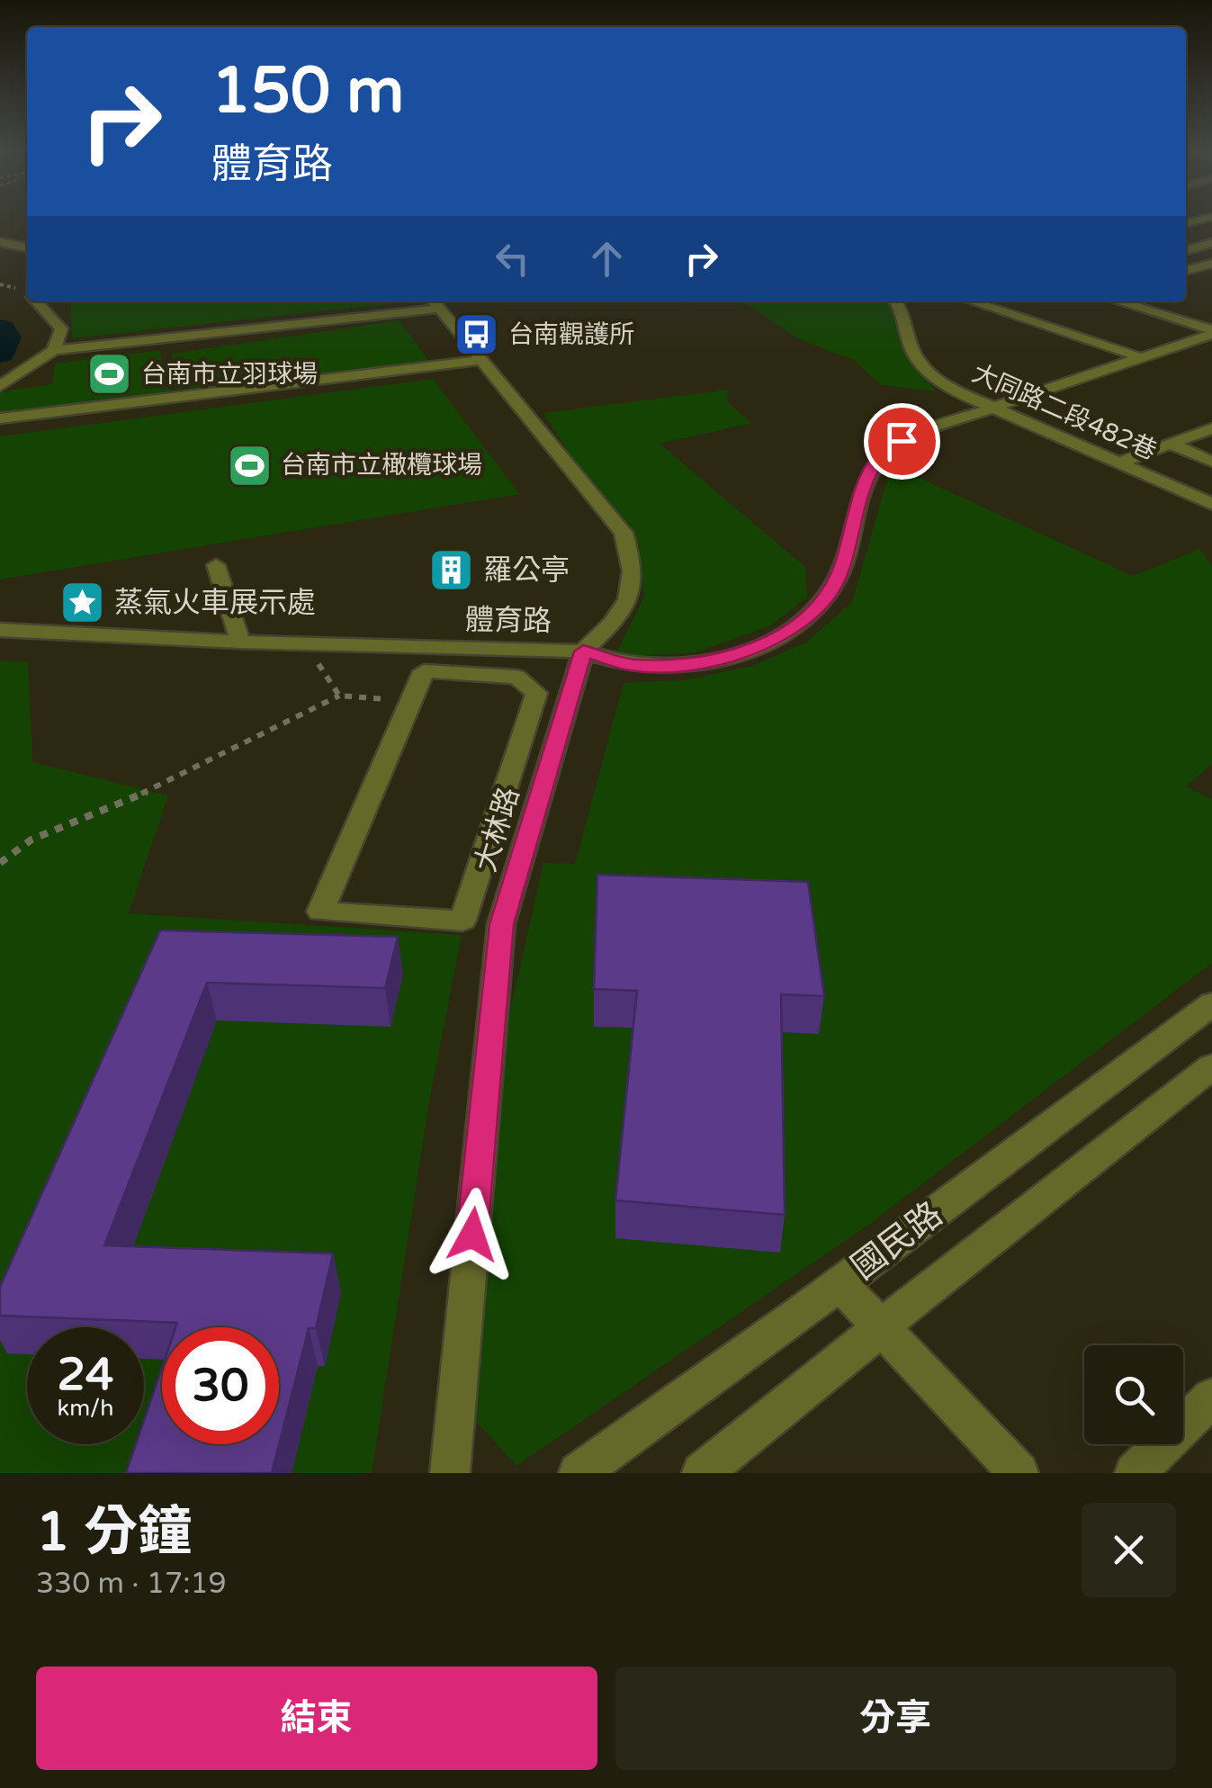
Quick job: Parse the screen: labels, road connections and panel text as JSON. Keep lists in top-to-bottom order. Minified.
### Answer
{"streets":{"street":["大同路二段482巷","體育路","大林路","國民路"]},"crossings":[["大同路二段482巷","體育路"],["體育路","大林路"]],"places":{"bus stop":["台南觀護所"],"sports":["台南市立羽球場","台南市立橄欖球場"],"building":["羅公亭"],"place":["蒸氣火車展示處"]},"page":{"turn":["150 m","體育路"],"speed":"24 km/h","limit":"30","heading":["1 分鐘","330 m · 17:19"],"buttons":["結束","分享"]}}
